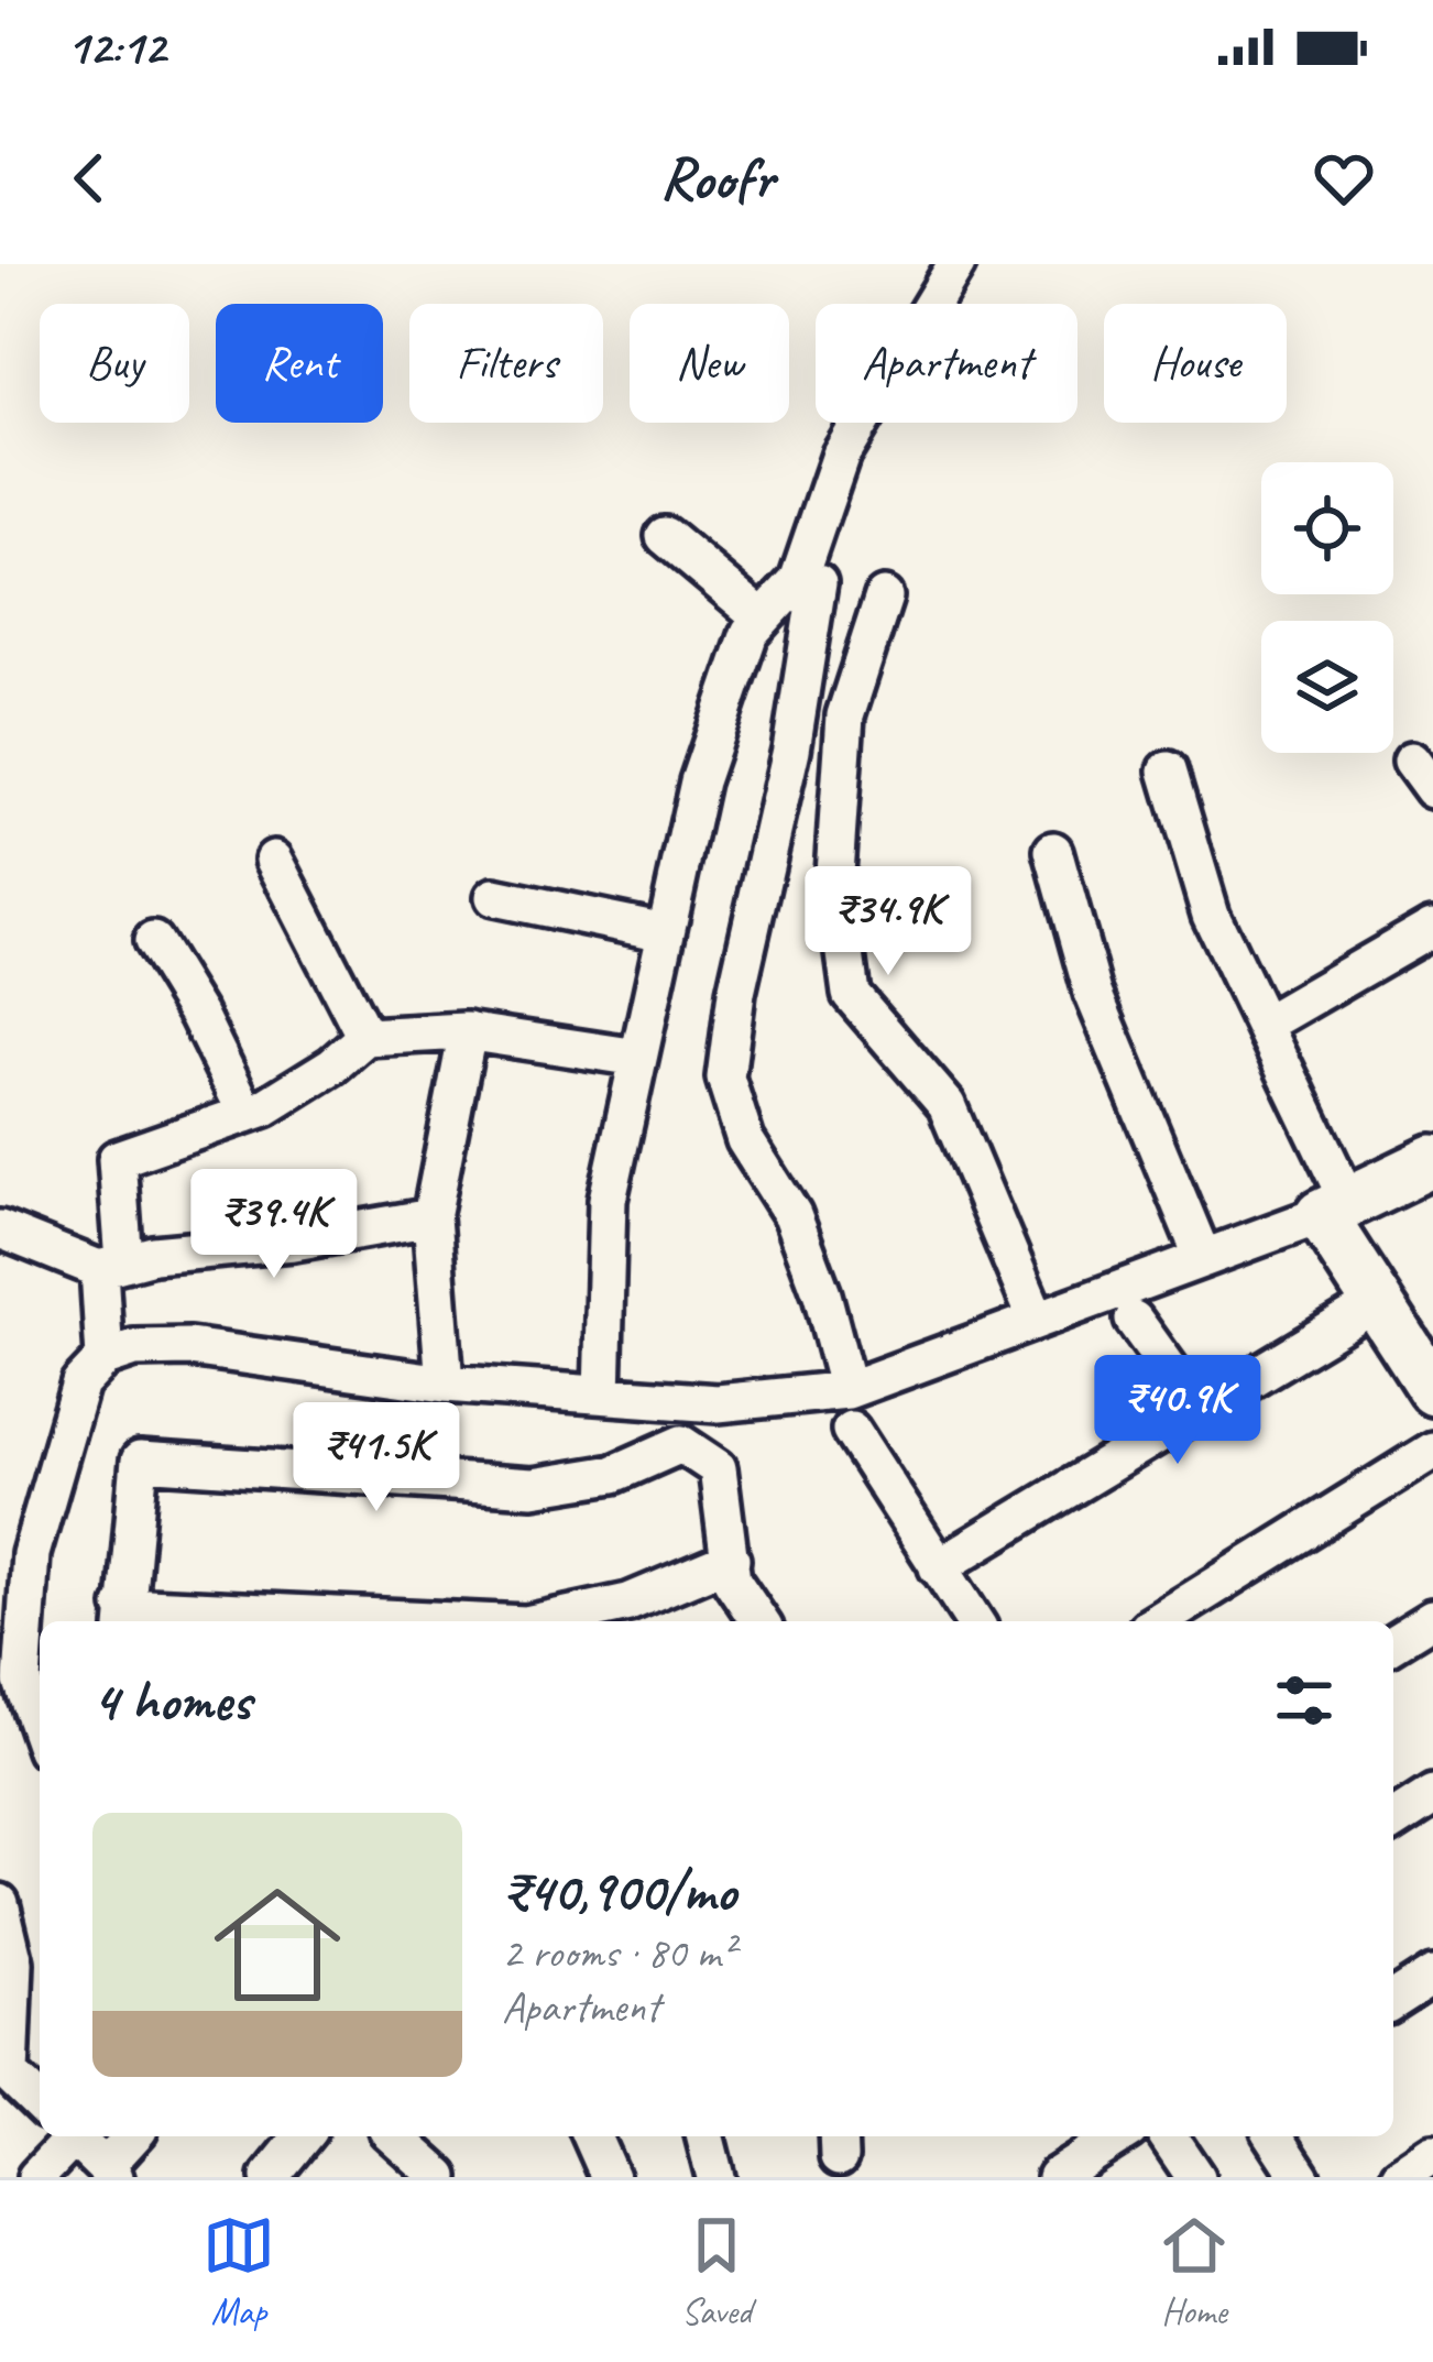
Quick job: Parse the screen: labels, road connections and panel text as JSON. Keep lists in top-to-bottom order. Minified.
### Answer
{"page":{"status":"12:12","header":"Roofr","chip":["Buy","Rent","Filters","New","Apartment","House"],"price":["₹34.9K","₹39.4K","₹40.9K","₹41.5K"],"heading":"4 homes","list":[{"name":"₹40,900/mo","note":"2 rooms · 80 m² · Apartment"}],"tabs":["Map","Saved","Home"]}}
